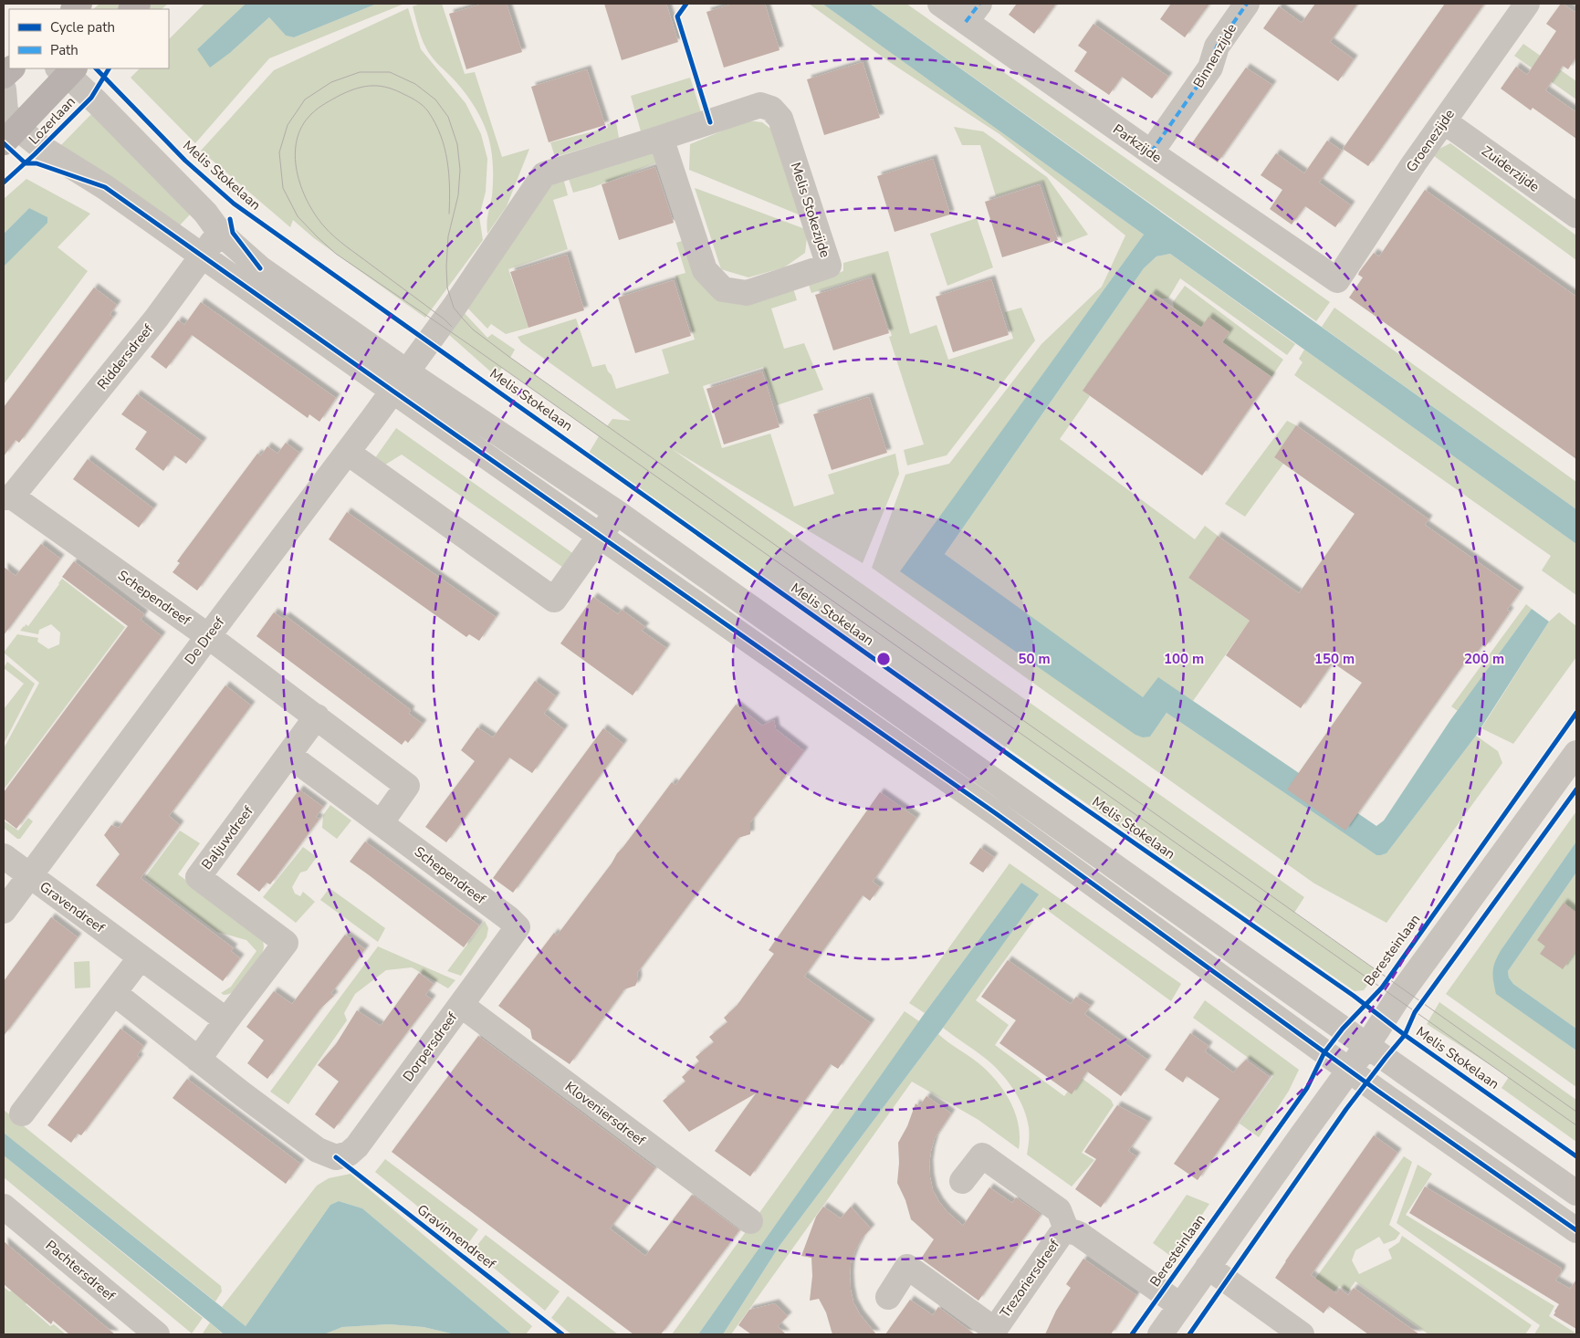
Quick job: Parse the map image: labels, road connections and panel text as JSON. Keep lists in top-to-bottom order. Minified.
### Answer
{"streets":{"main road":["Lozerlaan"],"street":["Binnenzijde","Groenezijde","Parkzijde","Zuiderzijde","Melis Stokezijde","Riddersdreef","Schependreef","De Dreef","Baljuwdreef","Gravendreef","Dorpersdreef","Kloveniersdreef","Pachtersdreef","Trezoriersdreef"],"cycle path":["Melis Stokelaan","Beresteinlaan","Gravinnendreef"]},"crossings":[["Binnenzijde","Parkzijde"],["Groenezijde","Parkzijde"],["Groenezijde","Zuiderzijde"],["Melis Stokezijde","De Dreef"],["Riddersdreef","Schependreef"],["Schependreef","De Dreef"],["Schependreef","Baljuwdreef"],["Schependreef","Dorpersdreef"],["De Dreef","Gravendreef"],["Baljuwdreef","Gravendreef"],["Dorpersdreef","Kloveniersdreef"]],"legend":["Cycle path","Path"],"rings":["50 m","100 m","150 m","200 m"]}
